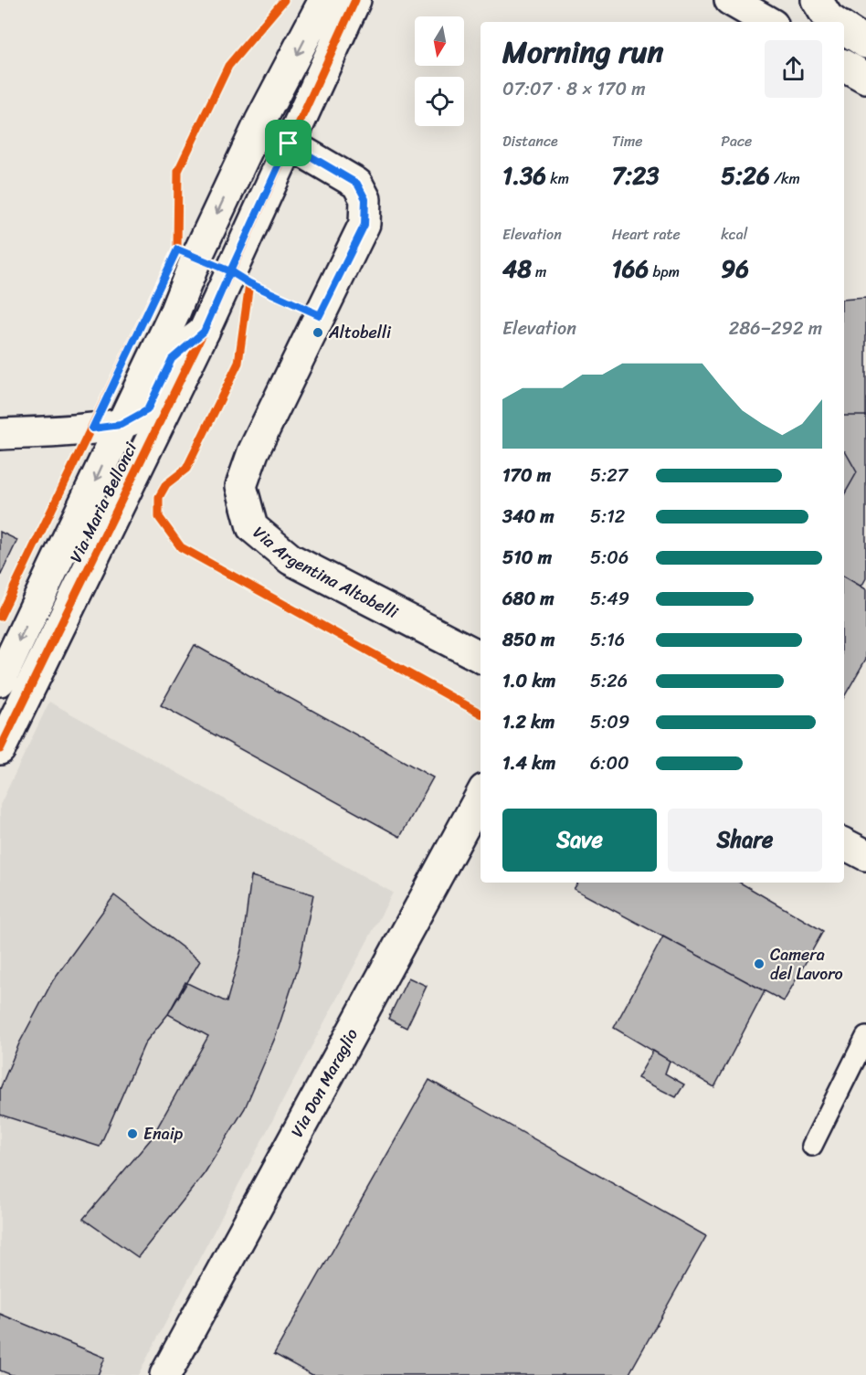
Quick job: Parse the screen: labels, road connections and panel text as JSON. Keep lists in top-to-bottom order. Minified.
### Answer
{"streets":{"street":["Via Maria Bellonci","Via Argentina Altobelli","Via Don Maraglio"]},"crossings":[["Via Maria Bellonci","Via Argentina Altobelli"]],"places":["Altobelli","Camera del Lavoro","Enaip"],"north":"bottom","page":{"heading":["Morning run","07:07 · 8 × 170 m"],"stats":[["Distance","1.36 km"],["Time","7:23"],["Pace","5:26 /km"],["Elevation","48 m"],["Heart rate","166 bpm"],["kcal","96"]],"chart":["Elevation","286–292 m"],"list":[{"name":"170 m","note":"5:27"},{"name":"340 m","note":"5:12"},{"name":"510 m","note":"5:06"},{"name":"680 m","note":"5:49"},{"name":"850 m","note":"5:16"},{"name":"1.0 km","note":"5:26"},{"name":"1.2 km","note":"5:09"},{"name":"1.4 km","note":"6:00"}],"buttons":["Save","Share"]}}
